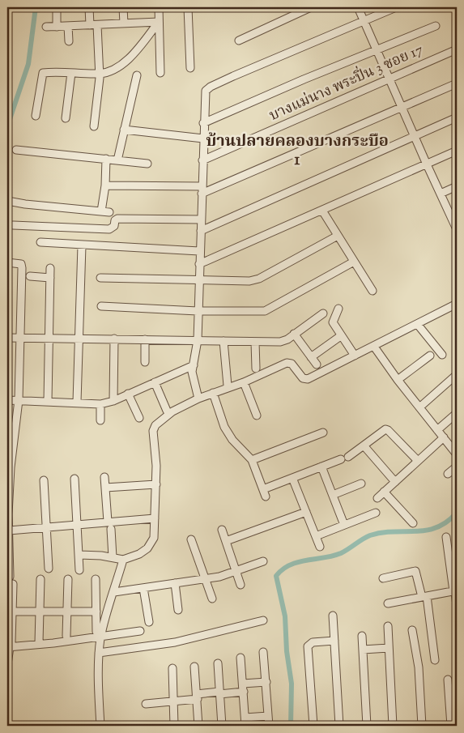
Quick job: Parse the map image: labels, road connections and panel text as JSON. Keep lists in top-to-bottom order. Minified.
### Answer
{"streets":{"street":["บางแม่นาง พระปิ่น 3 ซอย 17"]},"districts":["บ้านปลายคลองบางกระบือ 1"]}
